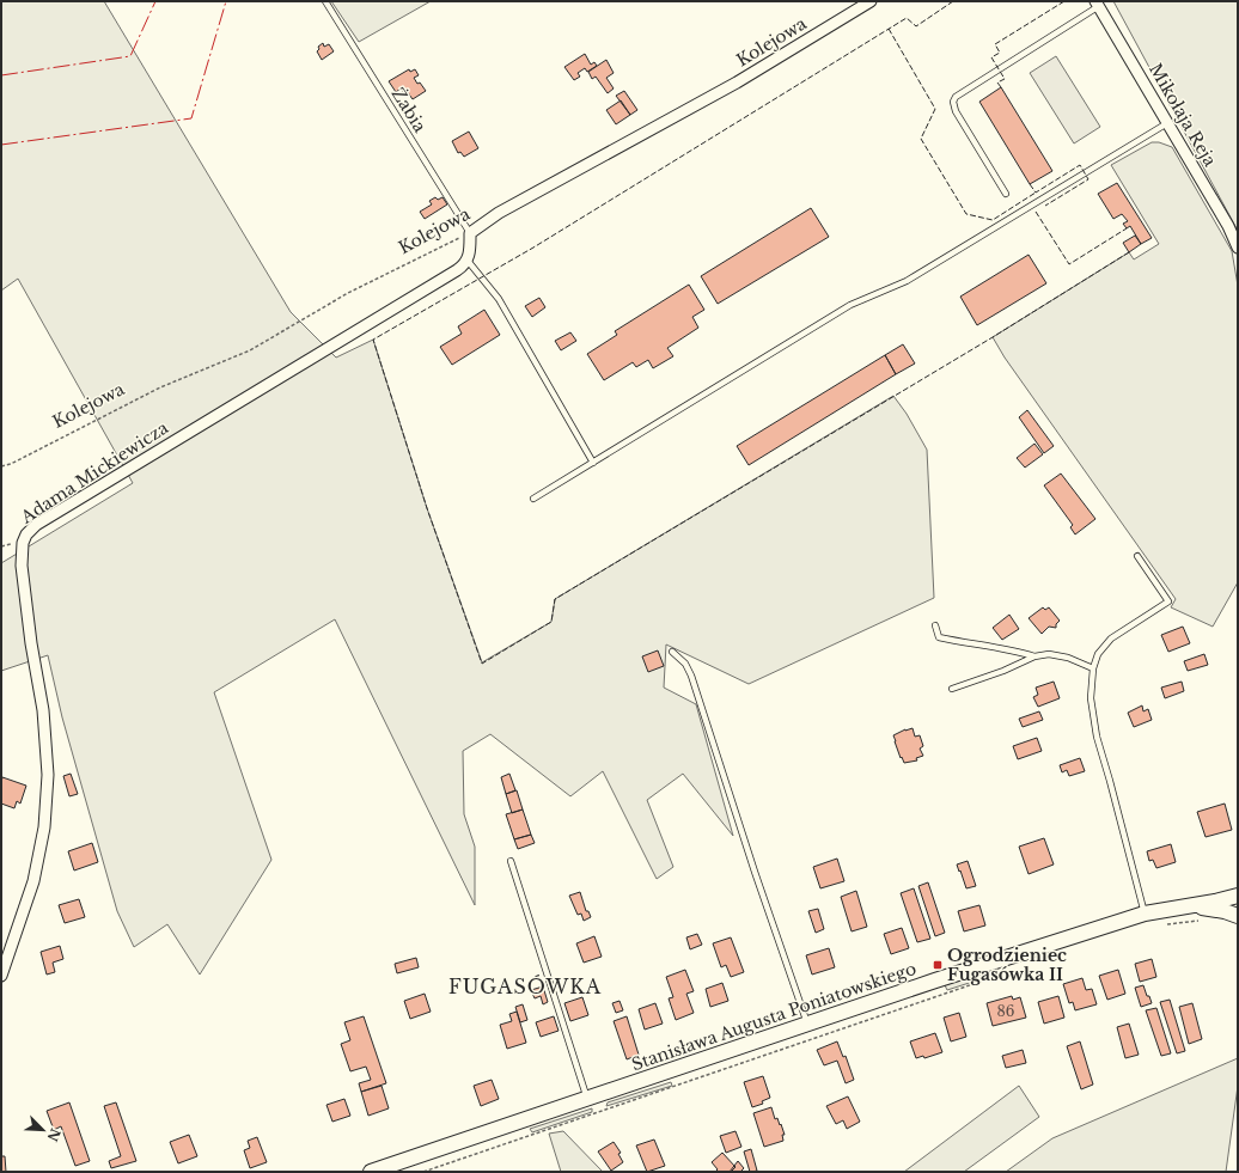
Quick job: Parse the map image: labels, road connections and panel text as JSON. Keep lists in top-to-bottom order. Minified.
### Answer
{"streets":{"main road":["Stanisława Augusta Poniatowskiego"],"street":["Kolejowa","Mikołaja Reja","Adama Mickiewicza"],"lane":["Żabia"]},"crossings":[["Kolejowa","Żabia"]],"districts":["FUGASÓWKA"],"places":{"transit":["Ogrodzieniec Fugasówka II"]},"house_numbers":["86"],"north":"bottom right"}
